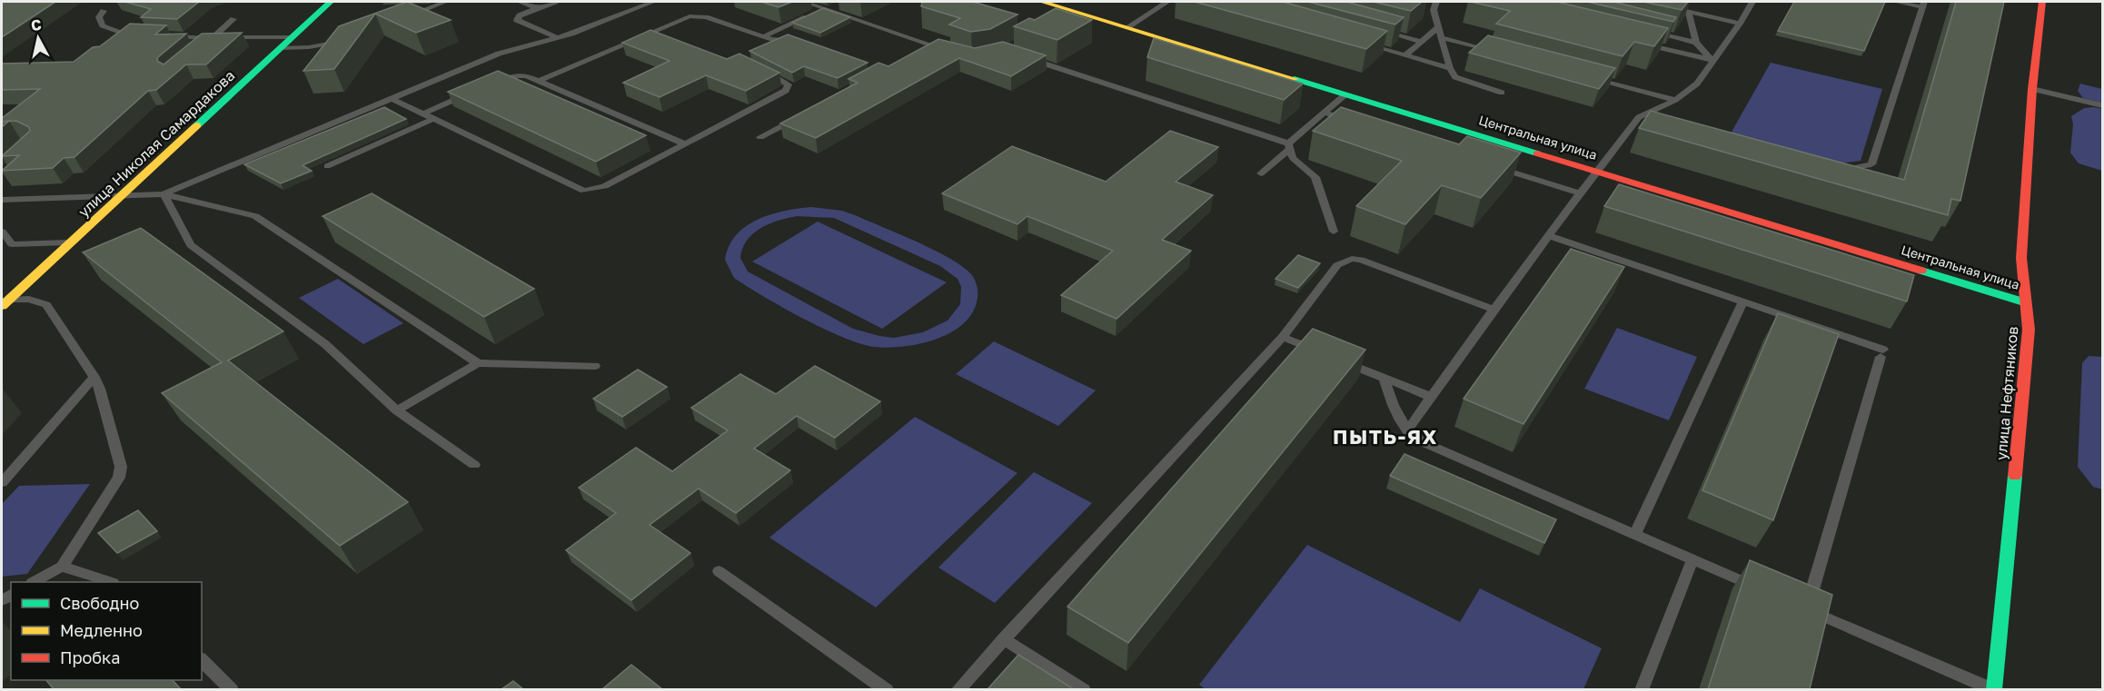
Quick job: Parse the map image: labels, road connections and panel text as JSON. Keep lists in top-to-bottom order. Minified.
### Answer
{"streets":{"street":["Центральная улица","улица Николая Самардакова","улица Нефтяников"]},"crossings":[["Центральная улица","улица Нефтяников"]],"districts":["ПЫТЬ-ЯХ"],"legend":["Свободно","Медленно","Пробка"],"north":"top"}
